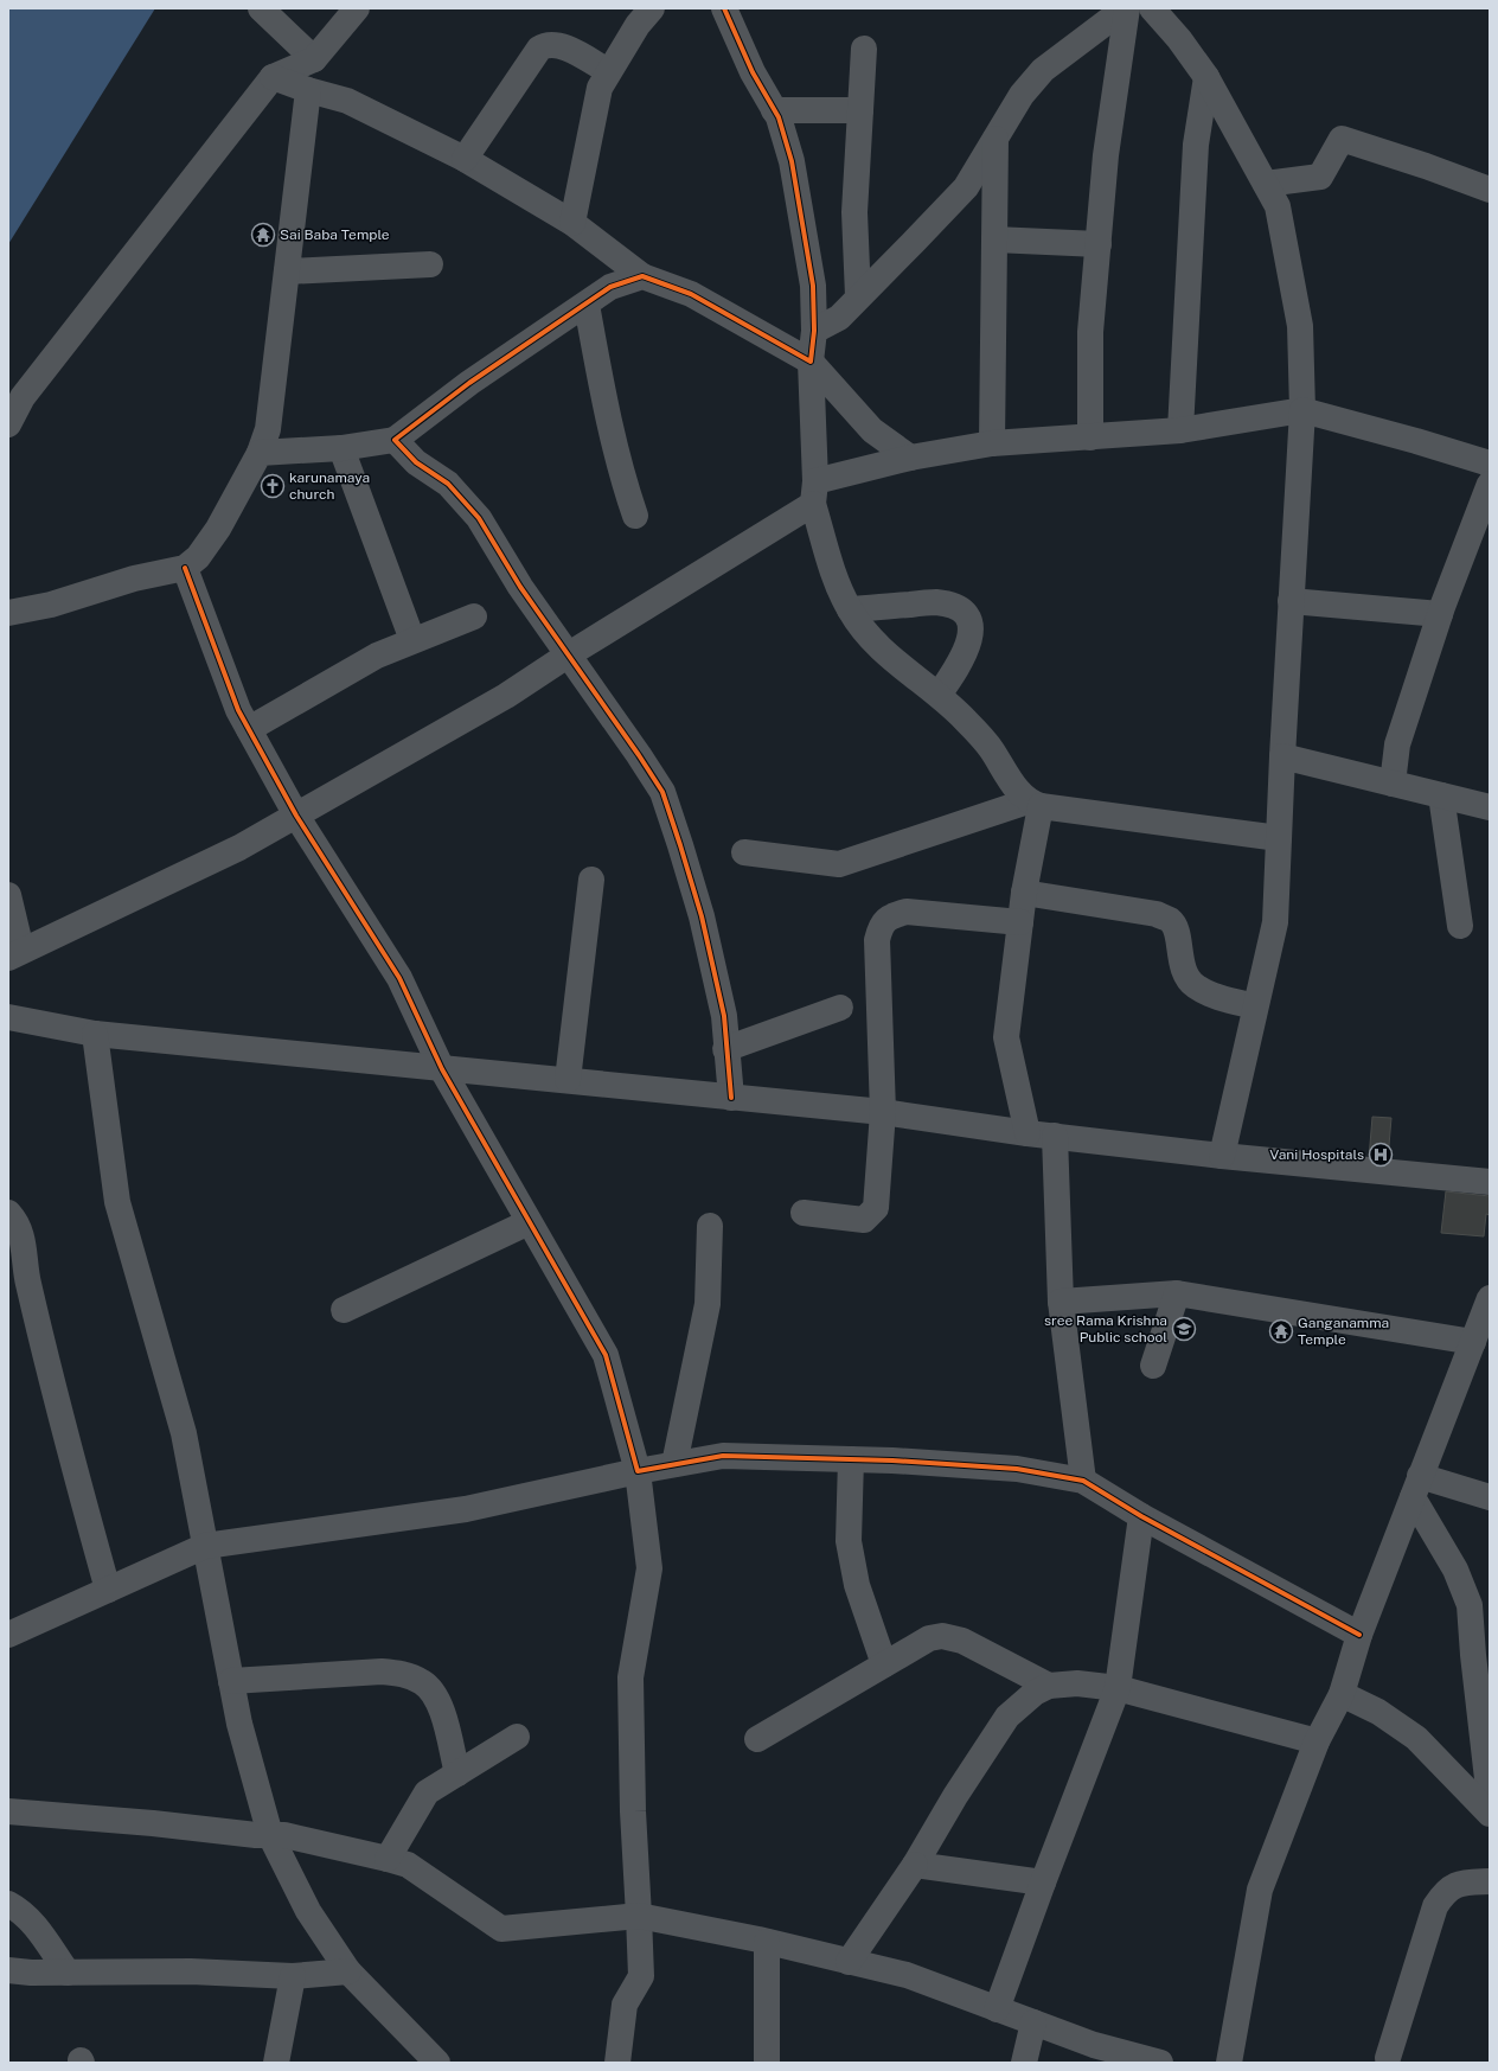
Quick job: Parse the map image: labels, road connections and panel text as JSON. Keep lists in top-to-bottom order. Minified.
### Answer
{"places":{"temple":["Sai Baba Temple","Ganganamma Temple"],"church":["karunamaya church"],"hospital":["Vani Hospitals"],"school or university":["sree Rama Krishna Public school"]}}
